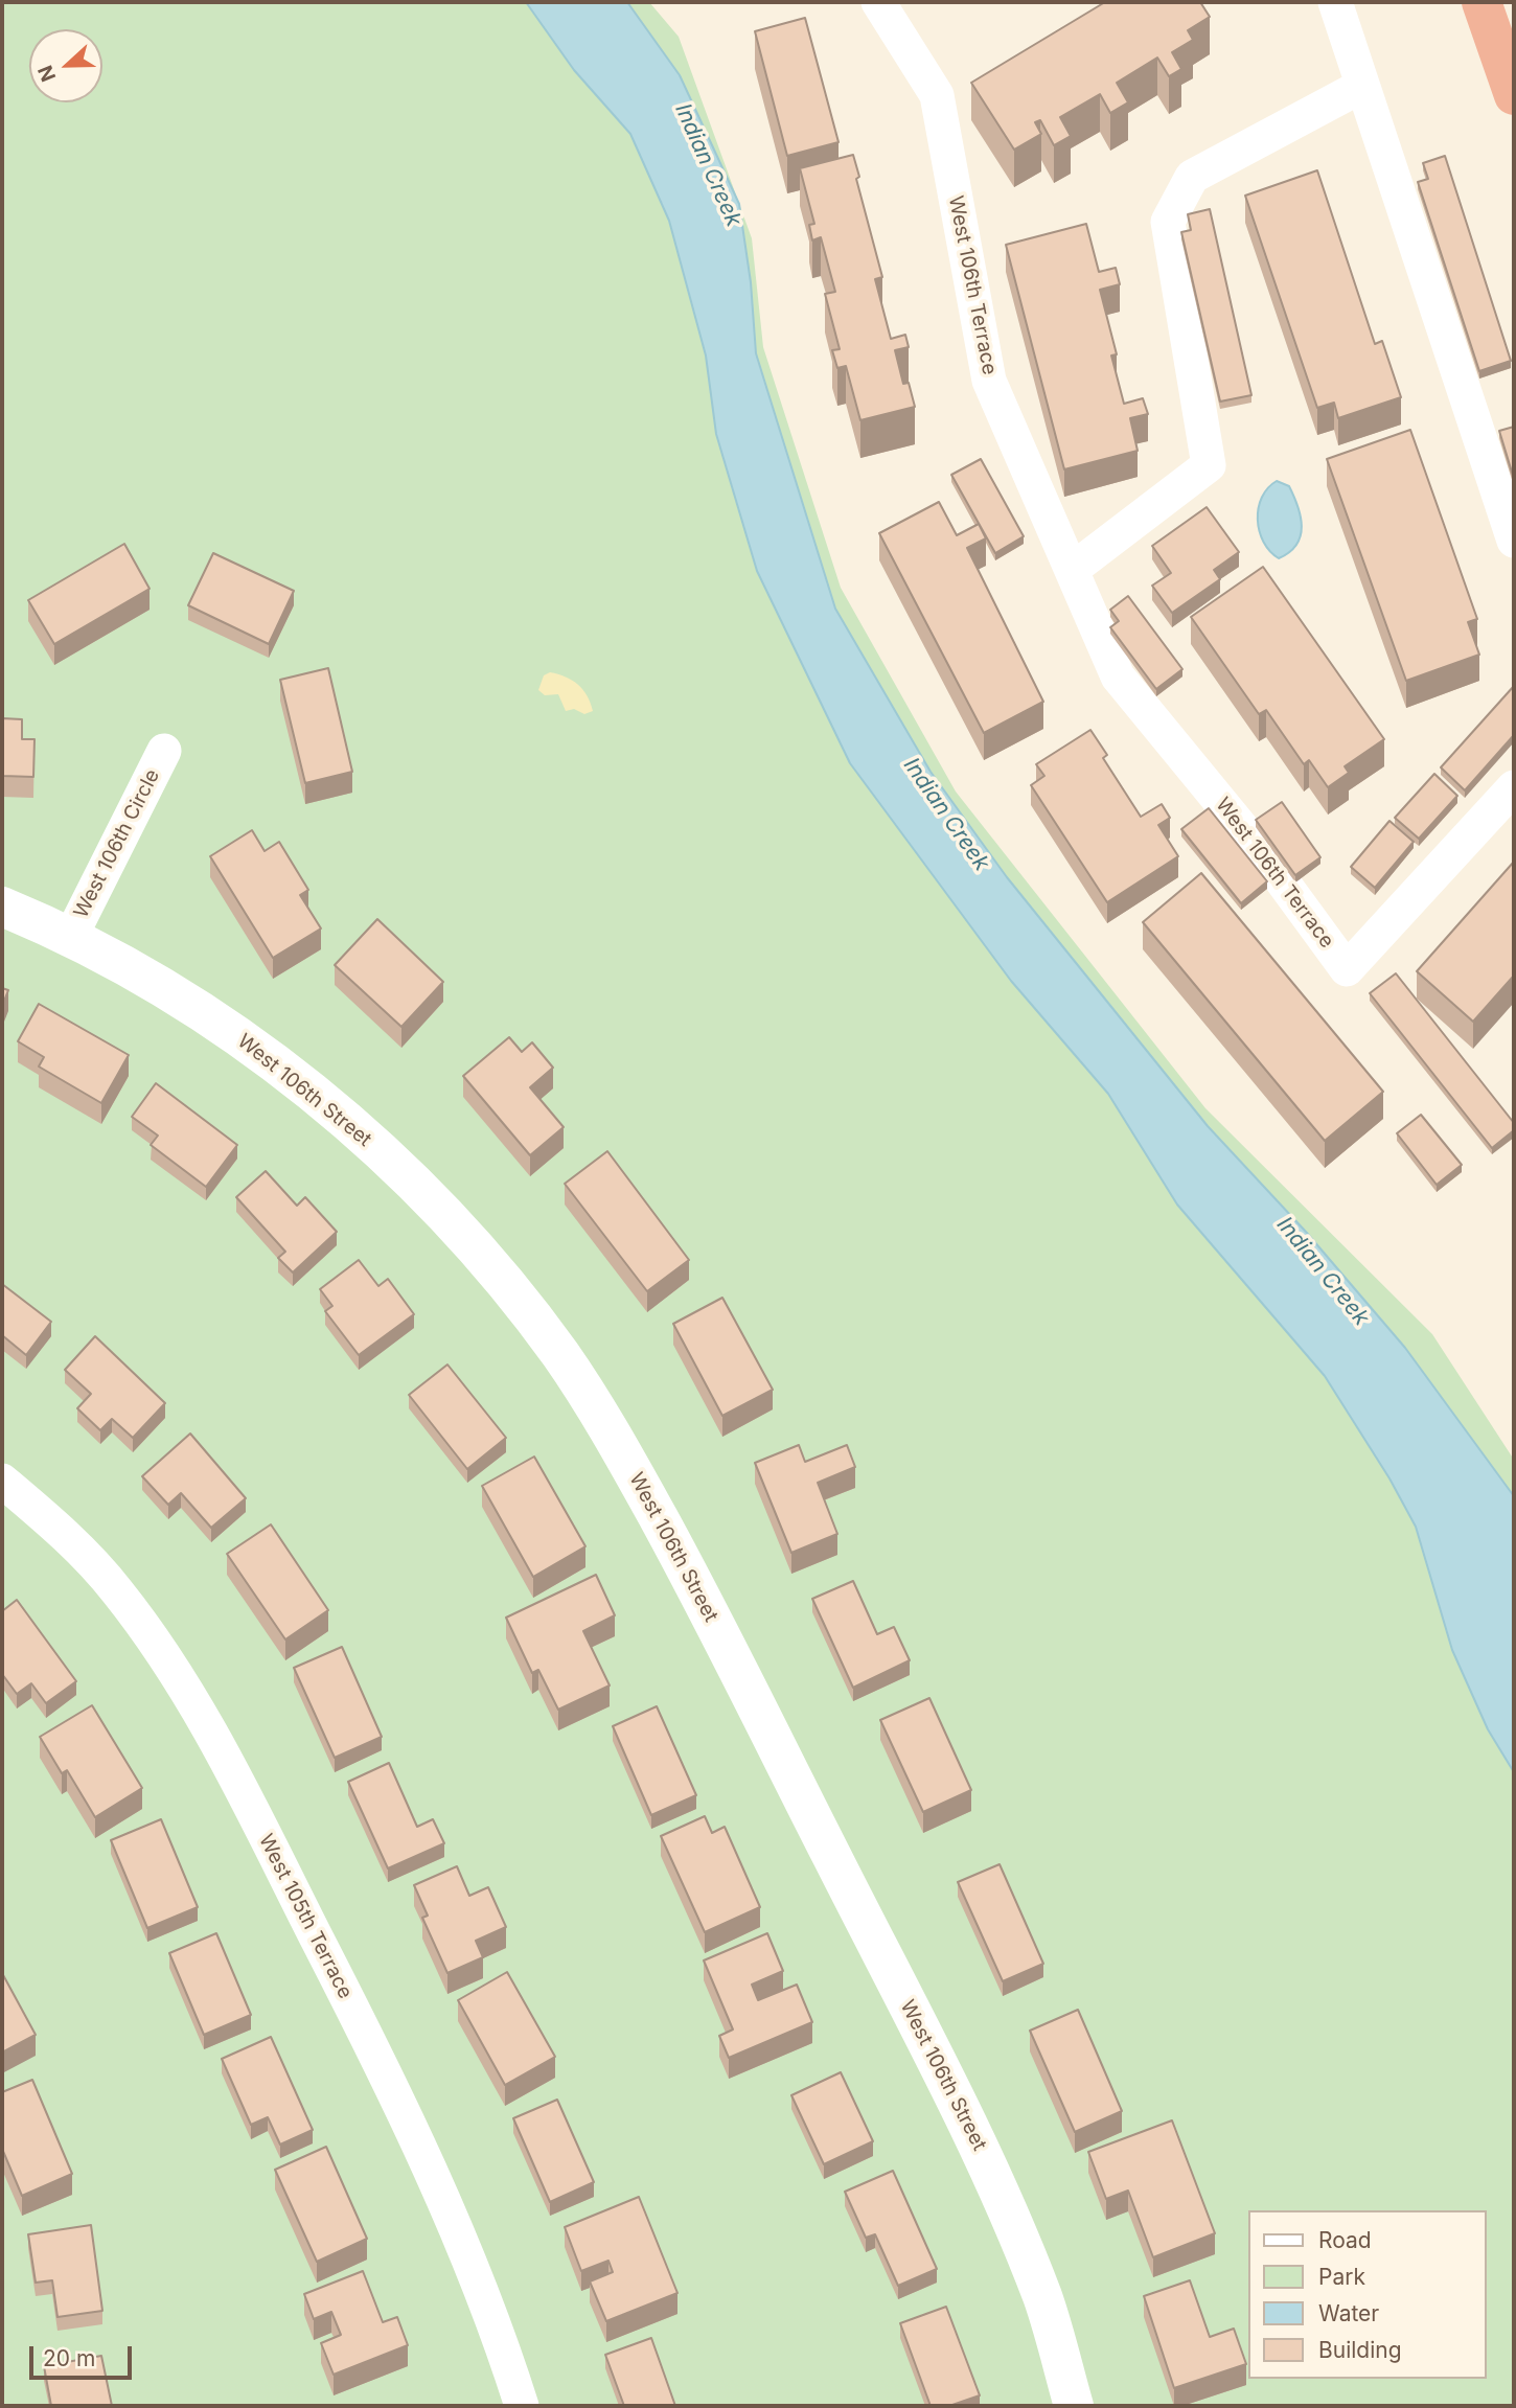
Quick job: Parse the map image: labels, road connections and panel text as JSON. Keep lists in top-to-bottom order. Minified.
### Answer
{"streets":{"street":["West 106th Terrace","West 106th Circle","West 106th Street","West 105th Terrace"]},"crossings":[["West 106th Circle","West 106th Street"]],"water":["Indian Creek"],"legend":["Road","Park","Water","Building"],"scale_bar":"20 m","north":"left"}
